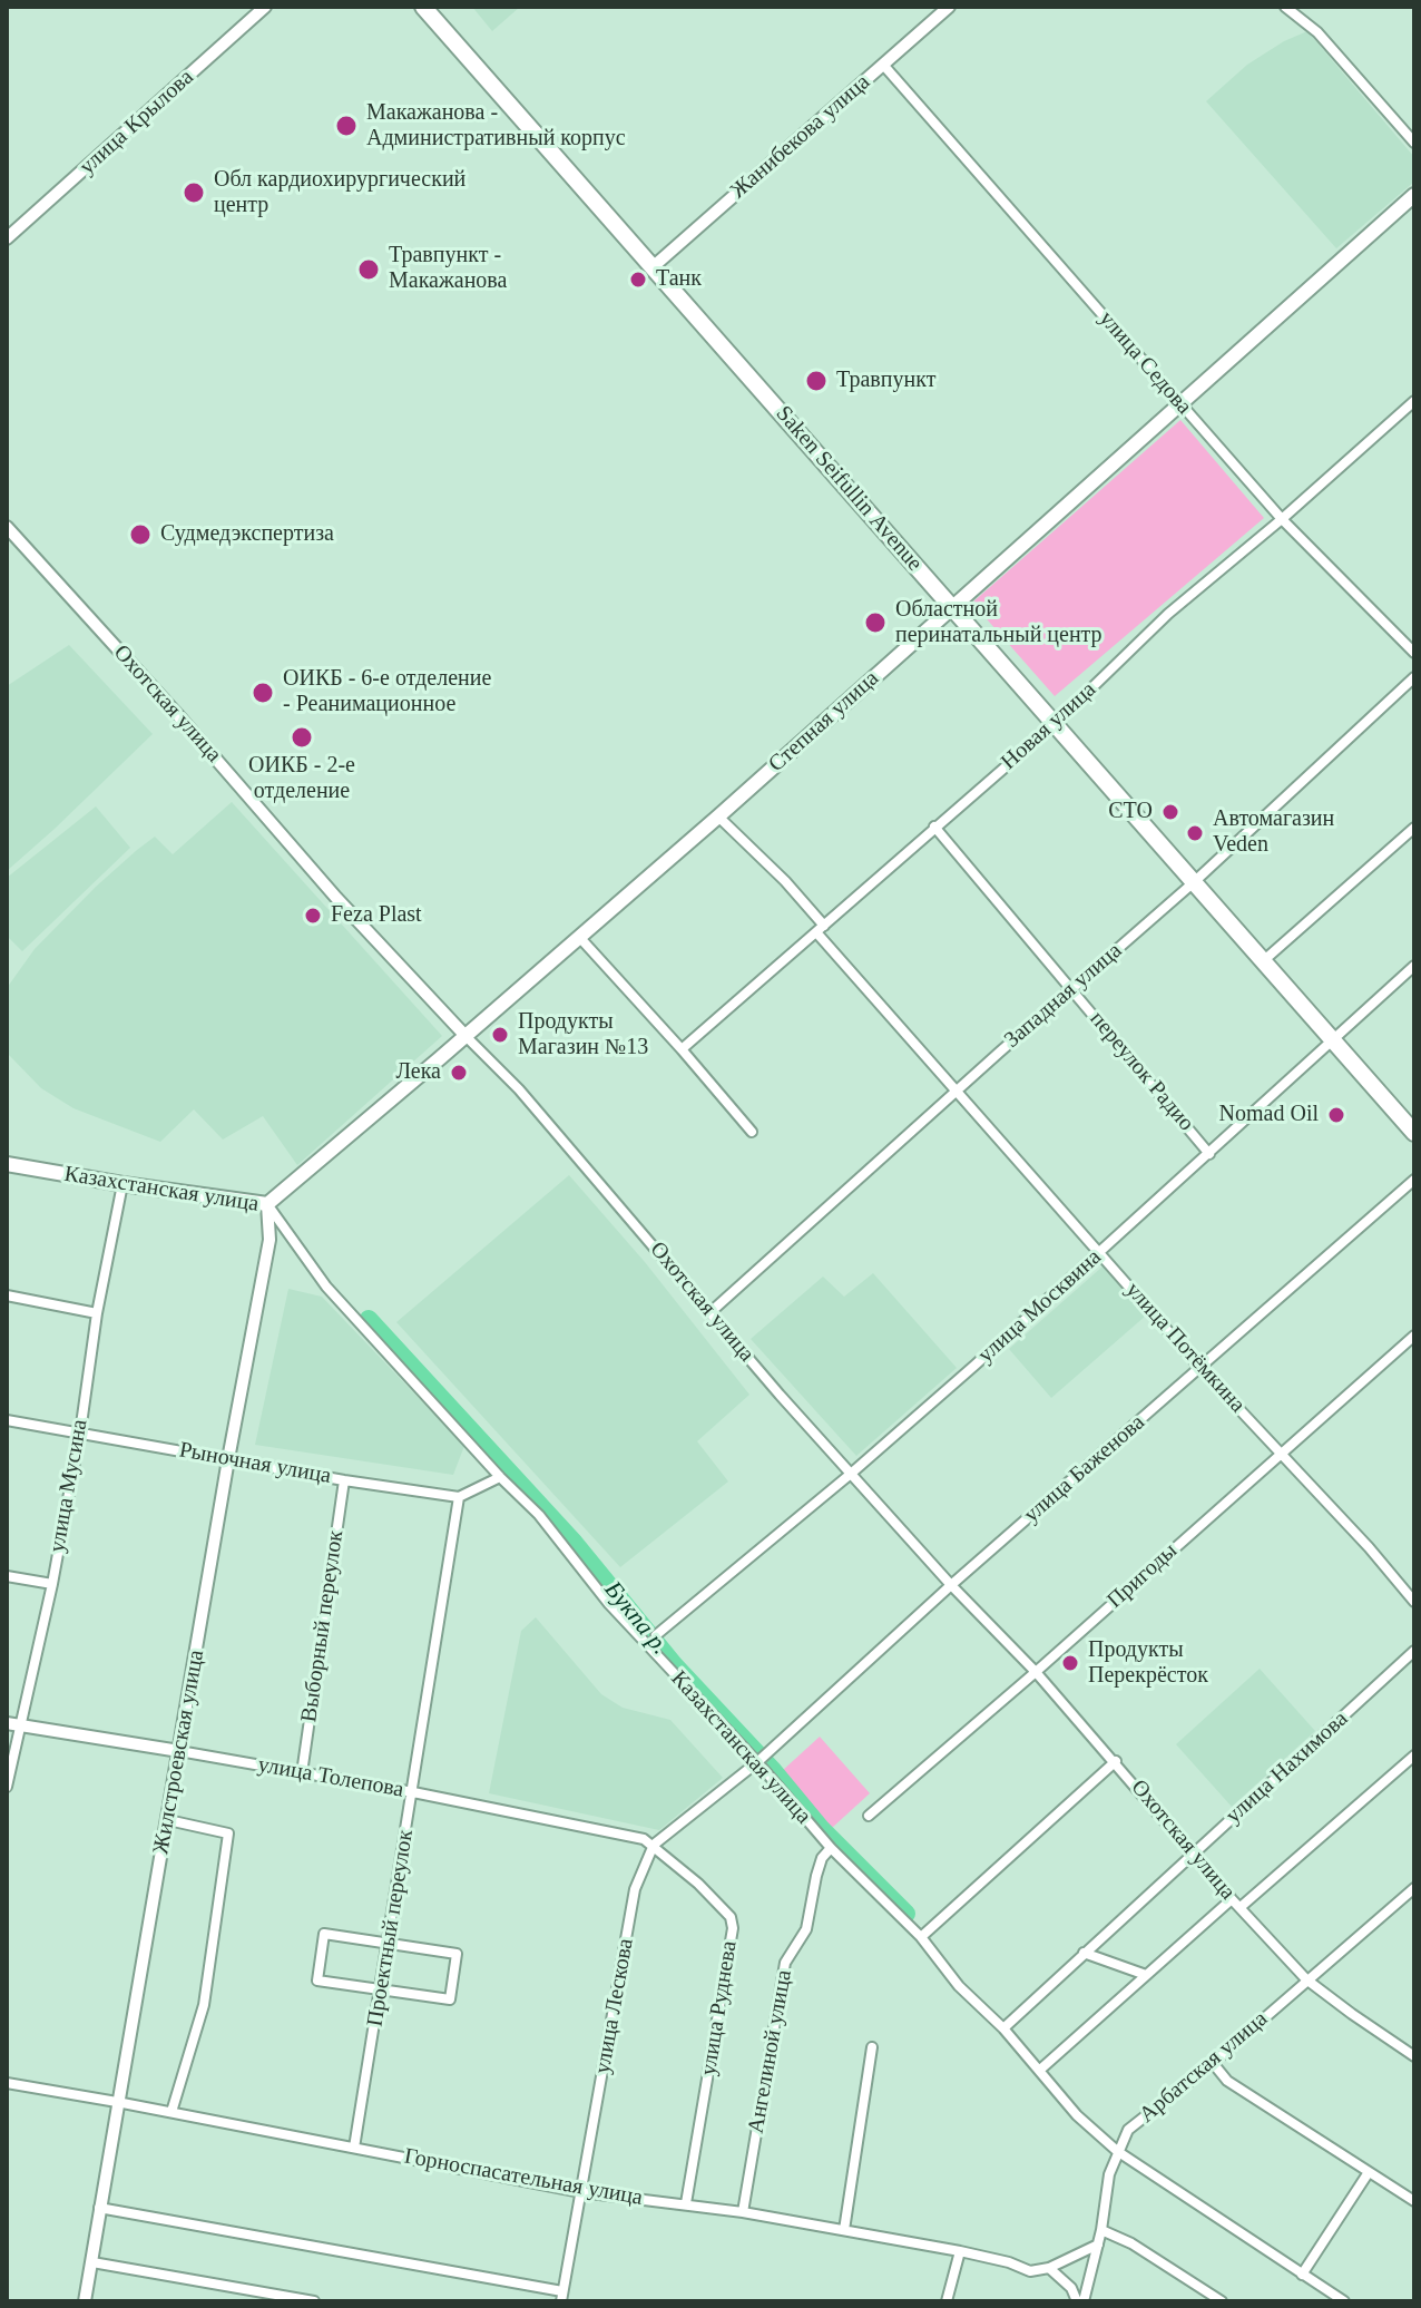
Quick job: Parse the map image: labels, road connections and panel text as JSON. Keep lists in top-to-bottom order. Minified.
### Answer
{"streets":{"main road":["Saken Seifullin Avenue","Степная улица","Казахстанская улица"],"street":["улица Крылова","Жанибекова улица","улица Седова","Охотская улица","Новая улица","Западная улица","переулок Радио","улица Москвина","улица Потёмкина","Рыночная улица","улица Баженова","улица Мусина","Пригоды","Выборный переулок","Жилстроевская улица","улица Нахимова","улица Толепова","Проектный переулок","улица Лескова","улица Руднева","Ангелиной улица","Арбатская улица","Горноспасательная улица"]},"crossings":[["Жанибекова улица","улица Седова"],["Жанибекова улица","Saken Seifullin Avenue"],["улица Седова","Степная улица"],["улица Седова","Новая улица"],["Saken Seifullin Avenue","Степная улица"],["Saken Seifullin Avenue","Новая улица"],["Saken Seifullin Avenue","Западная улица"],["Saken Seifullin Avenue","улица Москвина"],["Охотская улица","Степная улица"],["Охотская улица","Западная улица"],["Охотская улица","улица Москвина"],["Охотская улица","улица Баженова"],["Охотская улица","Пригоды"],["Охотская улица","улица Нахимова"],["Охотская улица","Арбатская улица"],["Степная улица","Казахстанская улица"],["Степная улица","улица Потёмкина"],["Степная улица","Жилстроевская улица"],["Новая улица","переулок Радио"],["Новая улица","улица Потёмкина"],["Западная улица","переулок Радио"],["Западная улица","улица Потёмкина"],["переулок Радио","улица Москвина"],["Казахстанская улица","улица Баженова"],["Казахстанская улица","улица Мусина"],["Казахстанская улица","Жилстроевская улица"],["Казахстанская улица","улица Нахимова"],["Казахстанская улица","улица Лескова"],["Казахстанская улица","Ангелиной улица"],["Казахстанская улица","Арбатская улица"],["улица Москвина","улица Потёмкина"],["улица Потёмкина","улица Баженова"],["улица Потёмкина","Пригоды"],["Рыночная улица","улица Мусина"],["Рыночная улица","Выборный переулок"],["Рыночная улица","Жилстроевская улица"],["Рыночная улица","Проектный переулок"],["улица Баженова","улица Лескова"],["улица Мусина","улица Толепова"],["Выборный переулок","улица Толепова"],["Жилстроевская улица","улица Толепова"],["Жилстроевская улица","Горноспасательная улица"],["улица Толепова","Проектный переулок"],["улица Толепова","улица Лескова"],["улица Толепова","улица Руднева"],["Проектный переулок","Горноспасательная улица"],["улица Лескова","улица Руднева"],["улица Лескова","Горноспасательная улица"],["улица Руднева","Горноспасательная улица"],["Ангелиной улица","Горноспасательная улица"]],"water":["Букпа р."],"places":["Макажанова - Административный корпус","Обл кардиохирургический центр","Травпункт - Макажанова","Танк","Травпункт","Судмедэкспертиза","Областной перинатальный центр","ОИКБ - 6-е отделение - Реанимационное","ОИКБ - 2-е отделение","СТО","Автомагазин Veden","Feza Plast","Продукты Магазин №13","Лека","Nomad Oil","Продукты Перекрёсток"]}
